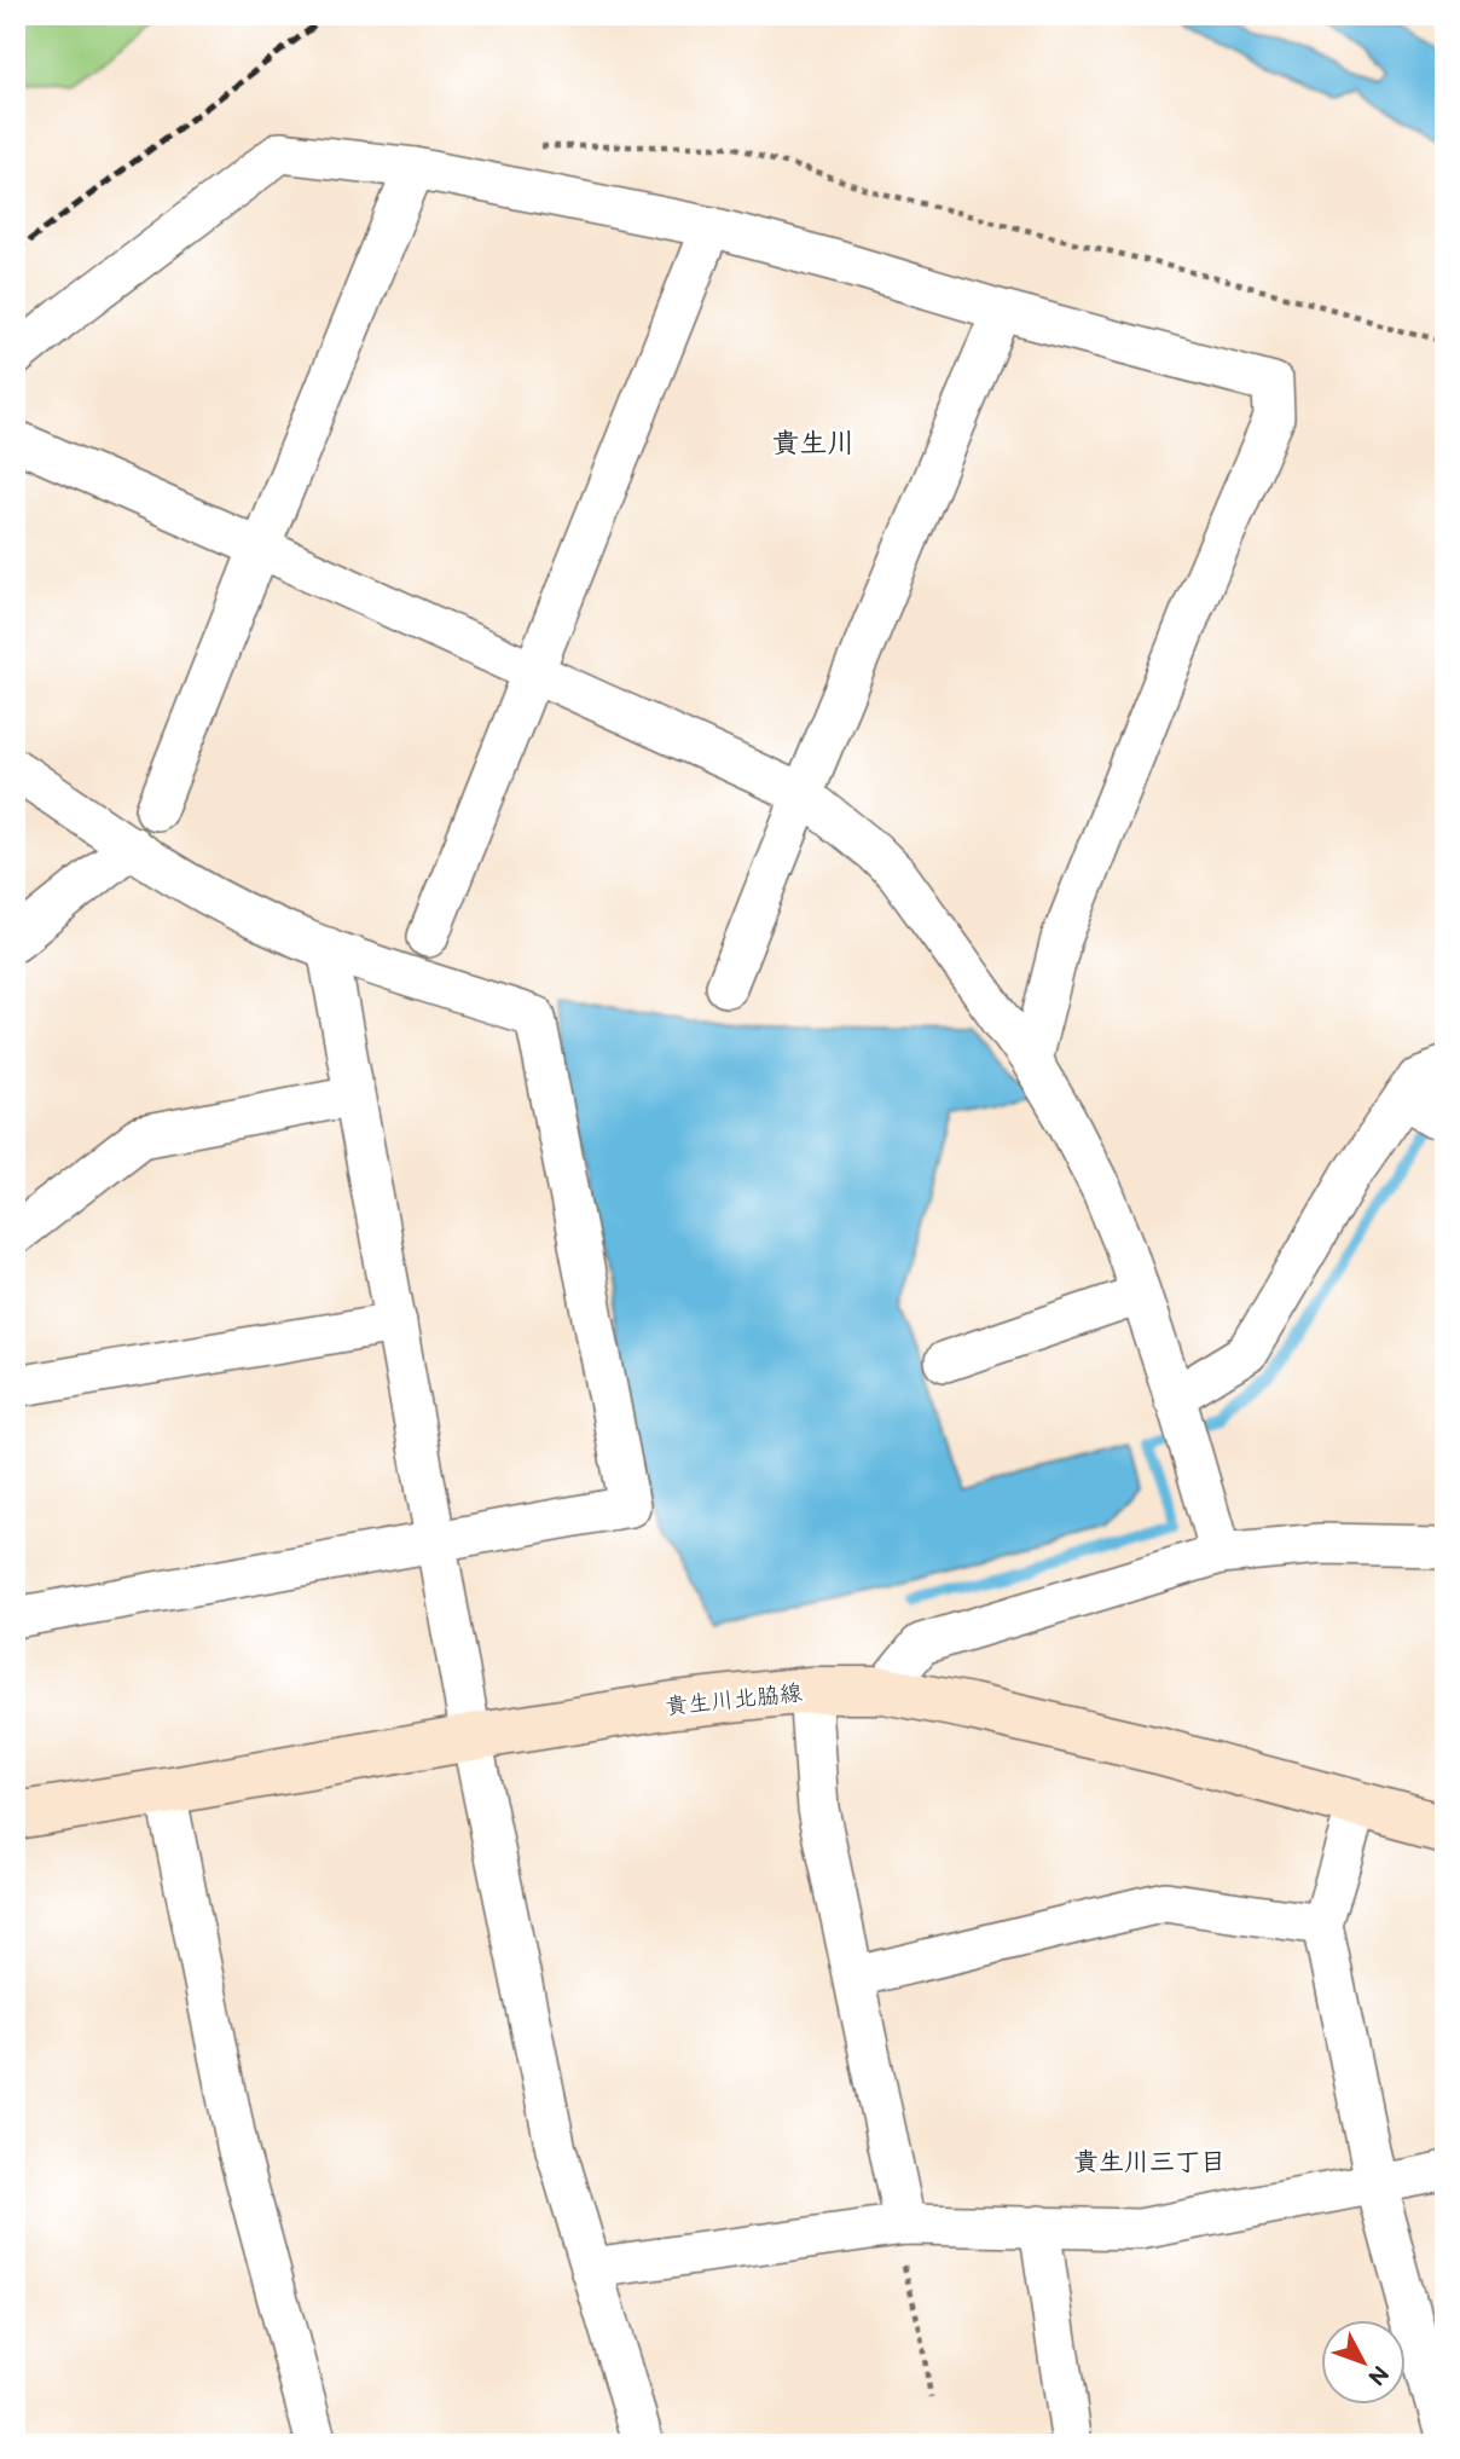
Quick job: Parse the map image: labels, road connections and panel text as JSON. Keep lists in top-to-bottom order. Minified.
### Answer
{"streets":{"main road":["貴生川北脇線"]},"districts":["貴生川","貴生川三丁目"],"north":"bottom right"}
